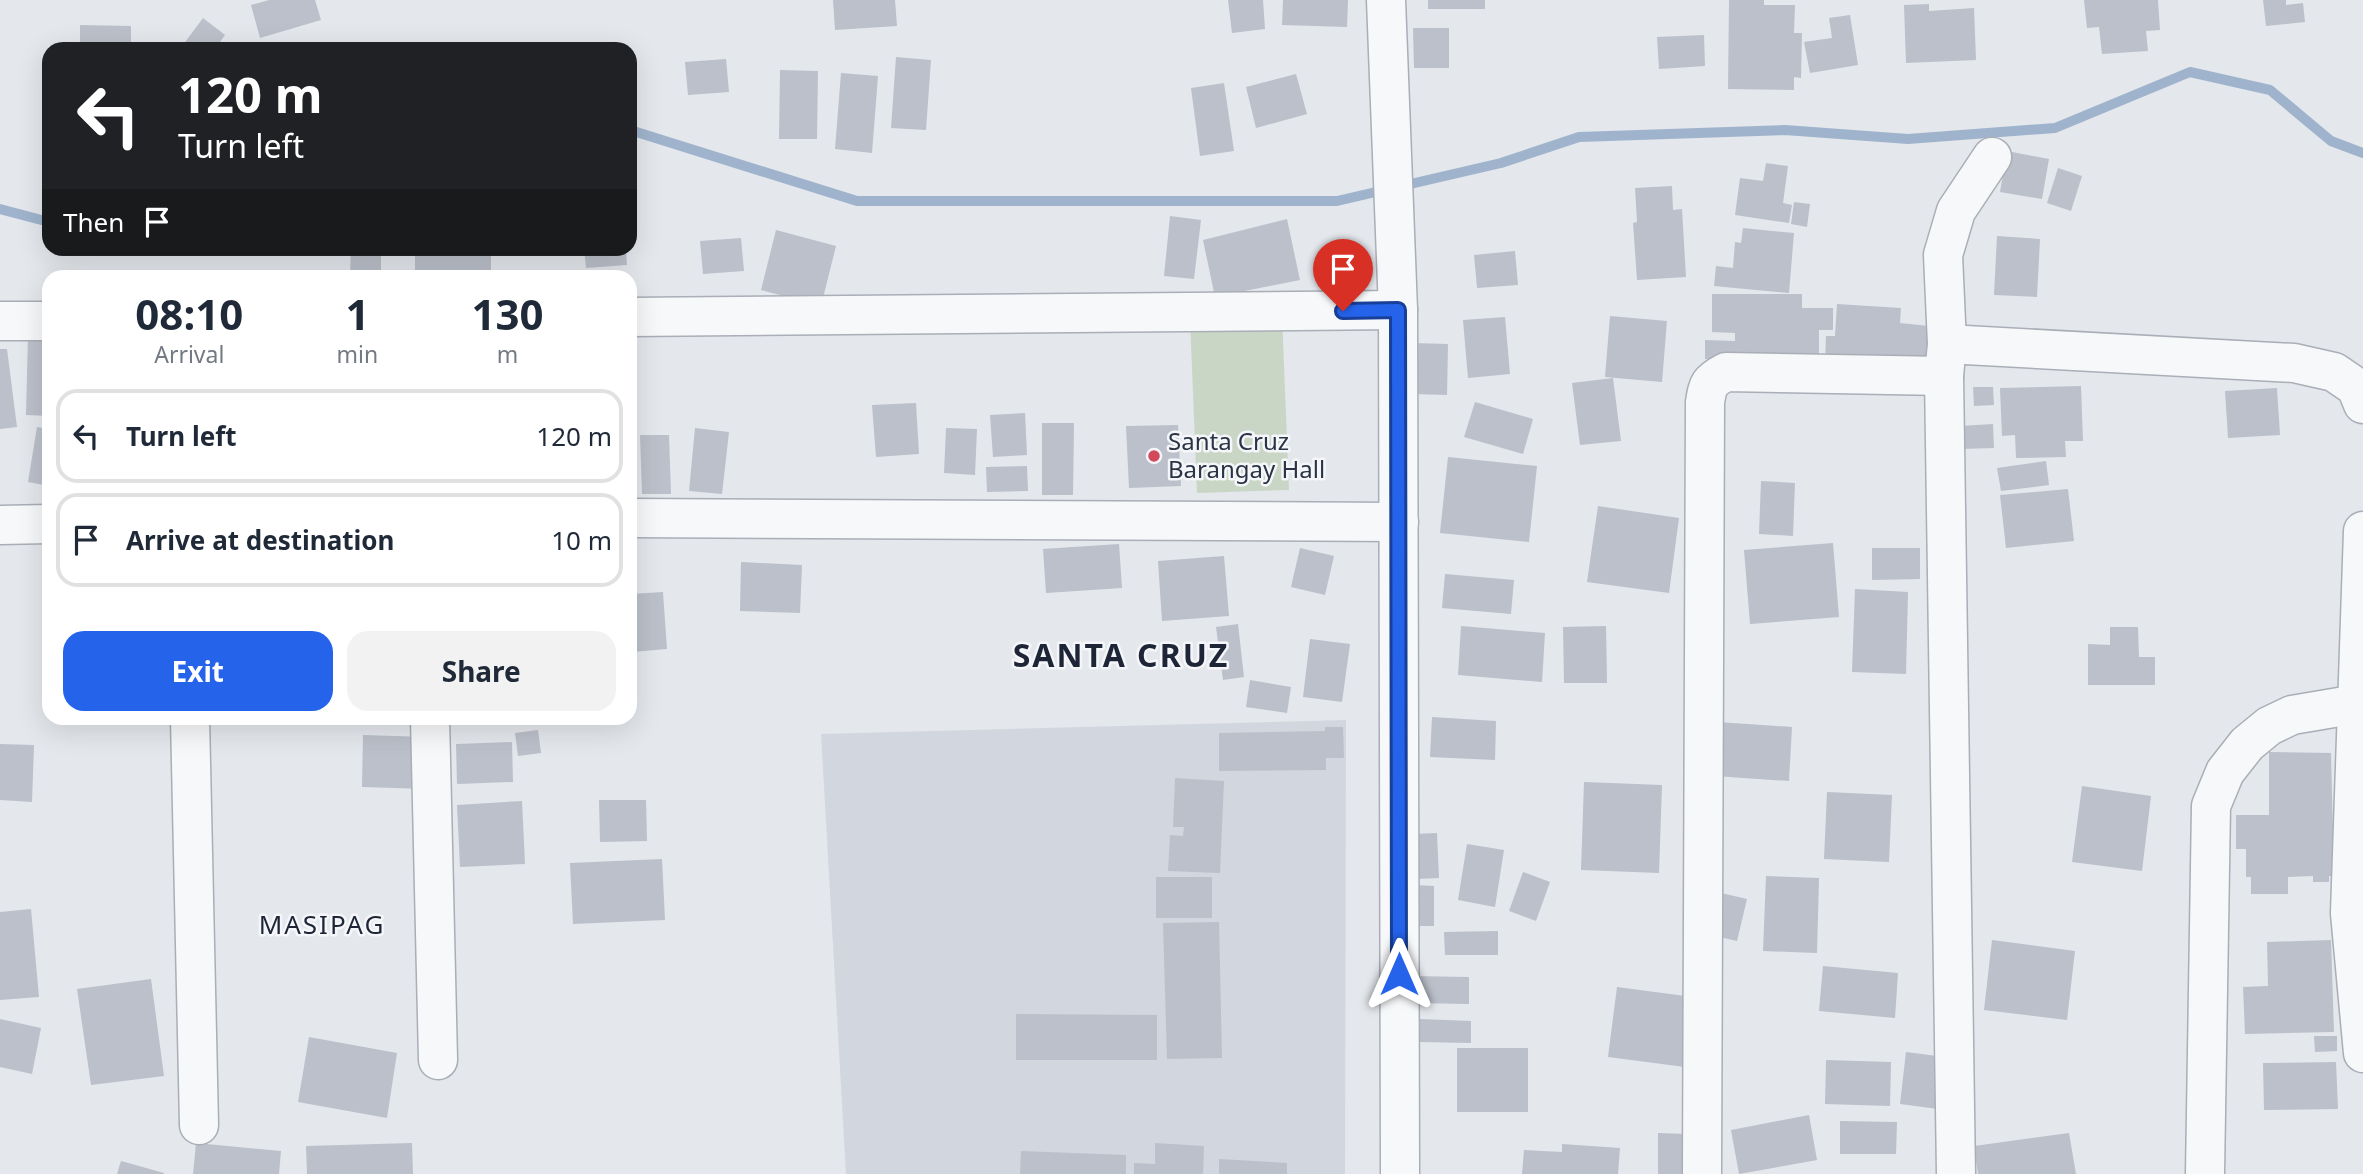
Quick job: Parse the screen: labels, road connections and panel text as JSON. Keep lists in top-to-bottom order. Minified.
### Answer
{"districts":["SANTA CRUZ","MASIPAG"],"places":["Santa Cruz Barangay Hall"],"page":{"turn":["120 m","Turn left"],"then":"Then","eta":["08:10","Arrival","1","min","130","m"],"list":[{"name":"Turn left","value":"120 m"},{"name":"Arrive at destination","value":"10 m"}],"buttons":["Exit","Share"]}}
